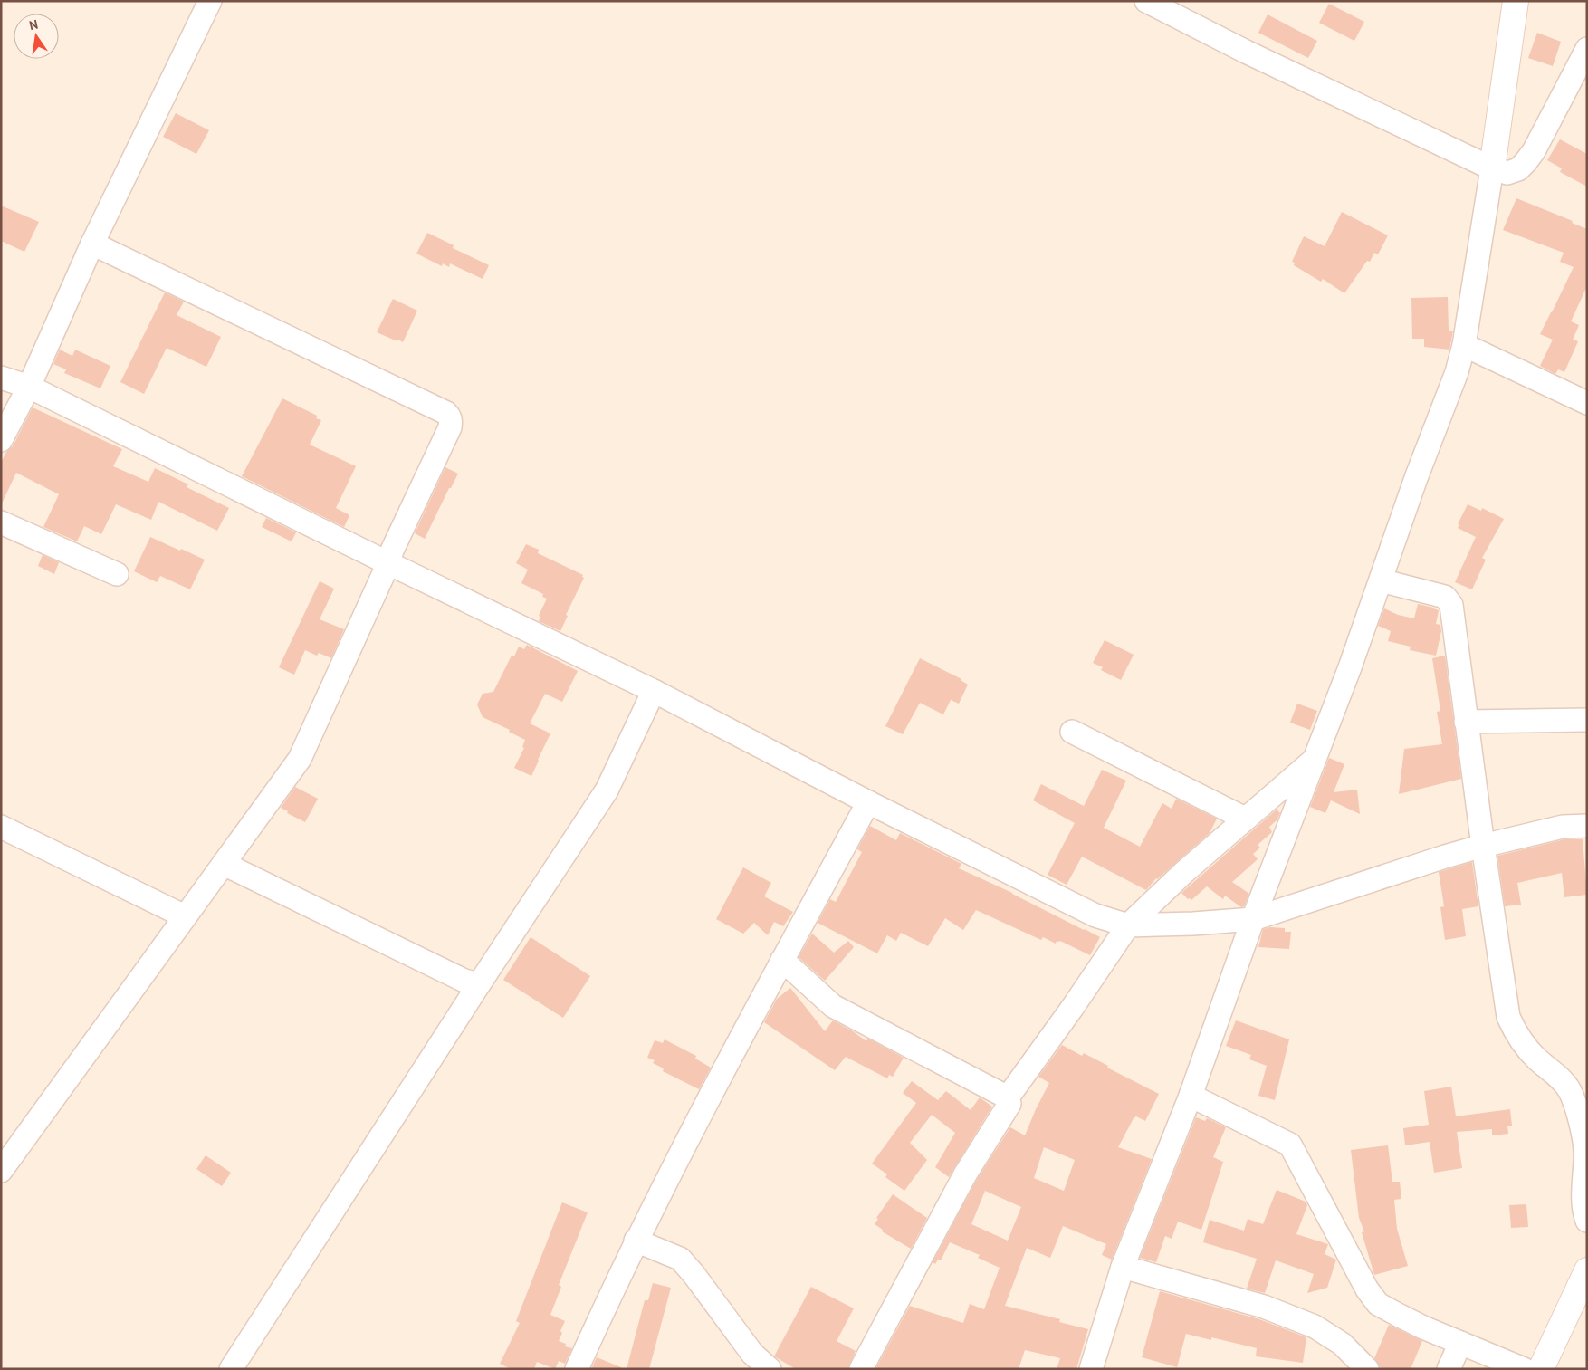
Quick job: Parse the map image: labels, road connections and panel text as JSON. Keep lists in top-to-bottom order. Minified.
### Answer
{"north":"top"}
